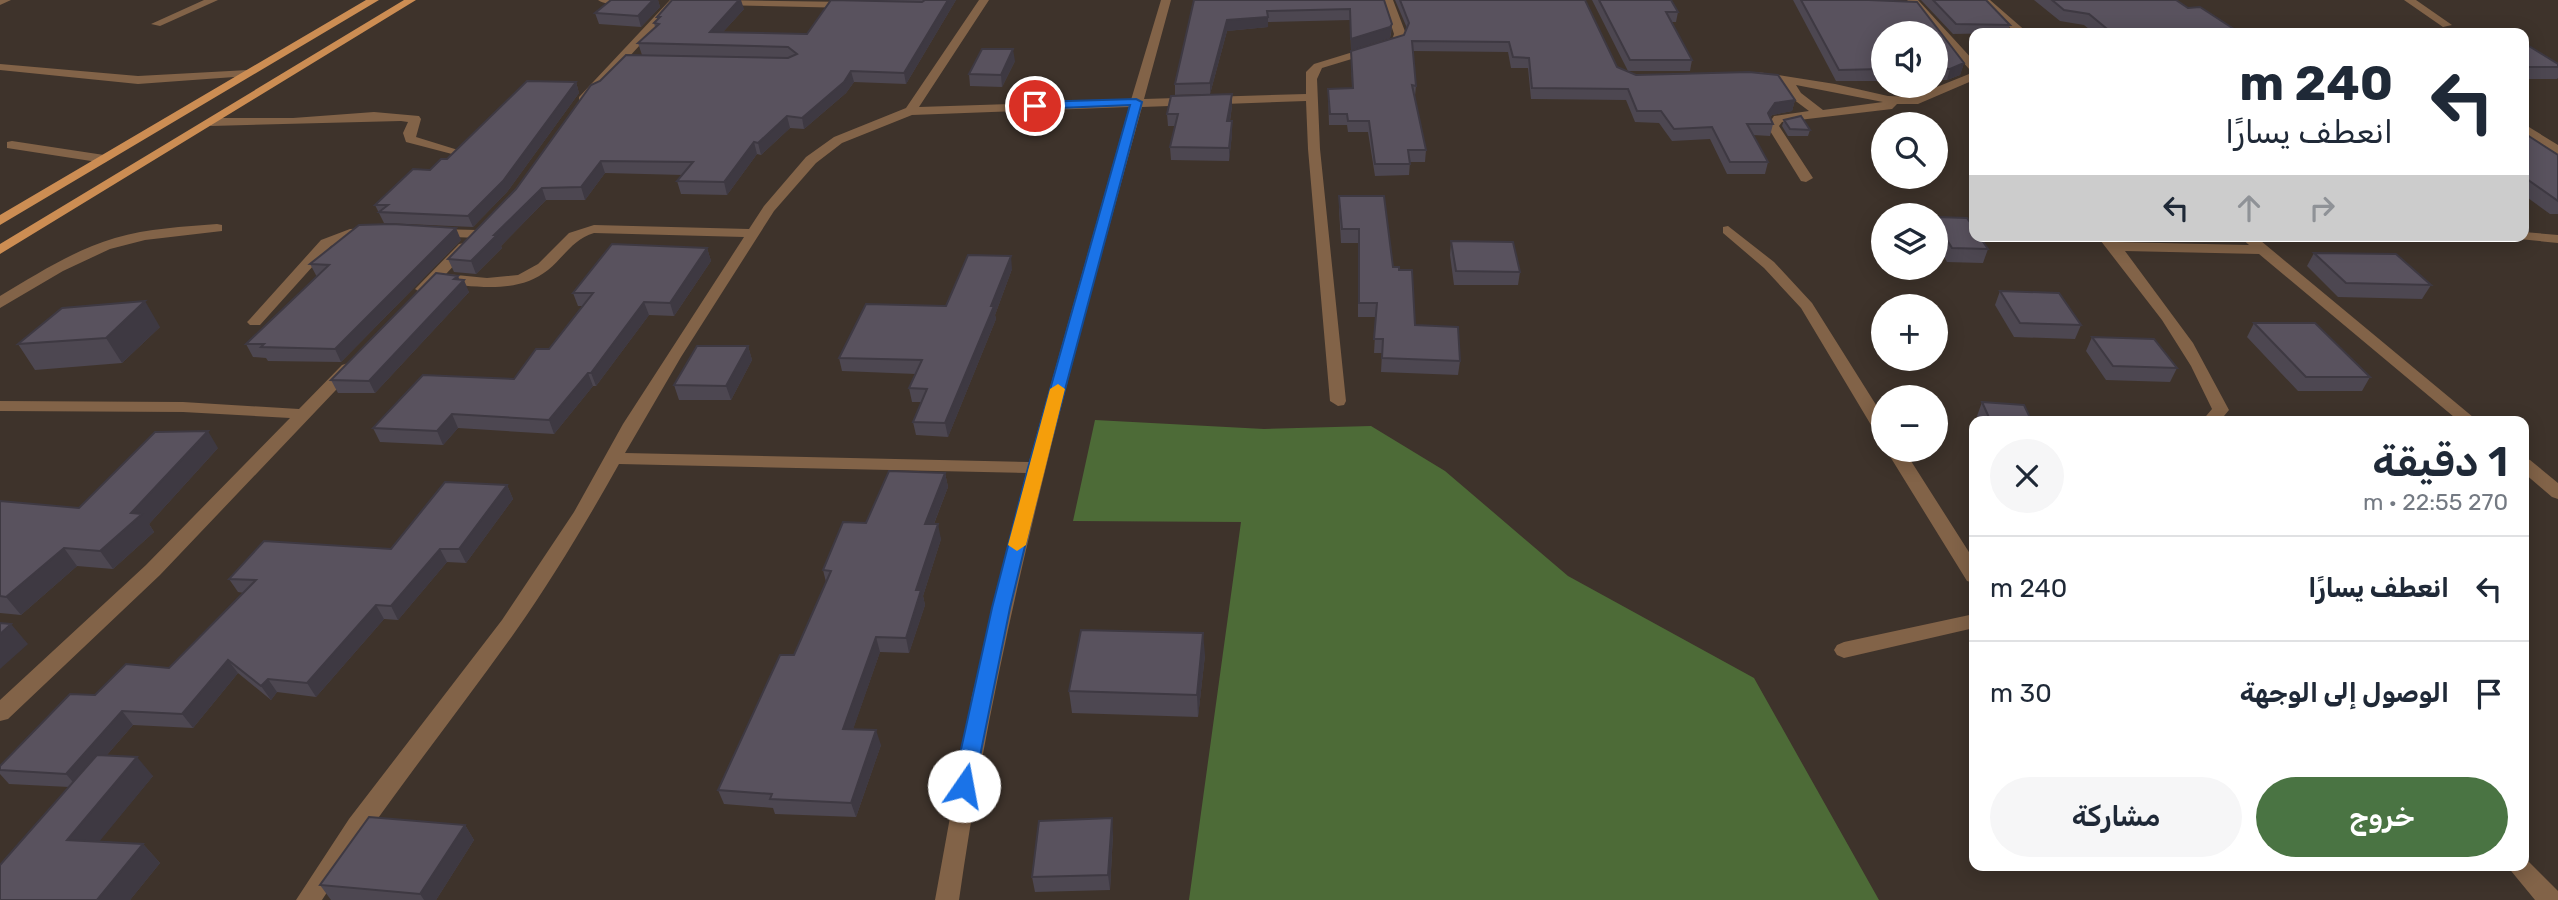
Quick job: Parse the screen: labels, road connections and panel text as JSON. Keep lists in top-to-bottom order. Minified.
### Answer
{"page":{"map_buttons":["+","−"],"turn":["240 m","انعطف يسارًا"],"heading":["1 دقيقة","270 m · 22:55"],"list":[{"name":"انعطف يسارًا","value":"240 m"},{"name":"الوصول إلى الوجهة","value":"30 m"}],"buttons":["خروج","مشاركة"]}}
